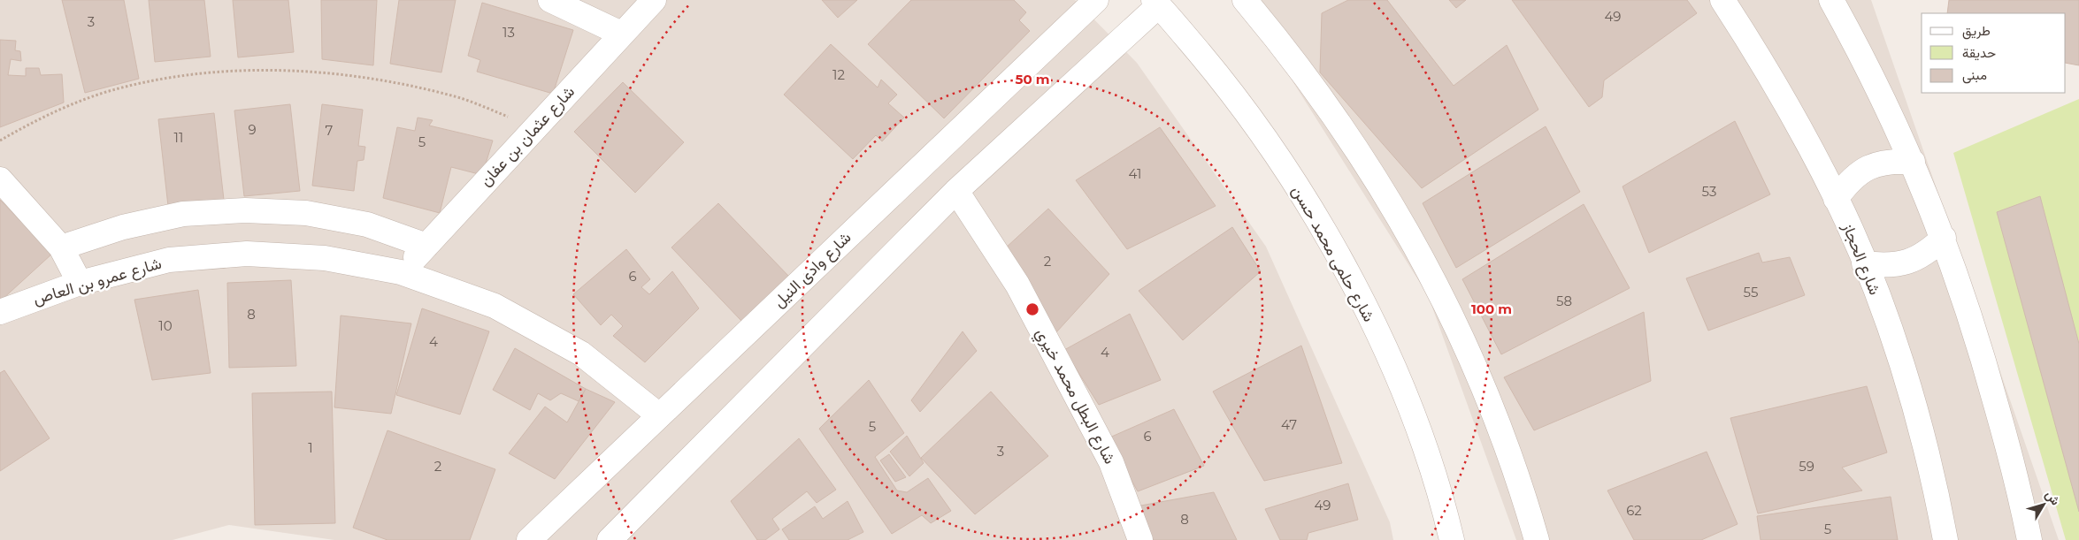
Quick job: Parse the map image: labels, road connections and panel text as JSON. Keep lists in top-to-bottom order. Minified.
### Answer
{"streets":{"street":["شارع عثمان بن عفان","شارع حلمى محمد حسن","شارع الحجاز","شارع وادى النيل","شارع عمرو بن العاص","شارع البطل محمد خيري"]},"crossings":[["شارع عثمان بن عفان","شارع عمرو بن العاص"],["شارع وادى النيل","شارع عمرو بن العاص"]],"house_numbers":["49","3","13","12","9","7","11","5","41","53","2","6","55","58","8","10","4","4","47","5","6","1","3","2","59","49","62","8","5"],"legend":["طريق","حديقة","مبنى"],"north":"top right","rings":["50 m","100 m"]}
